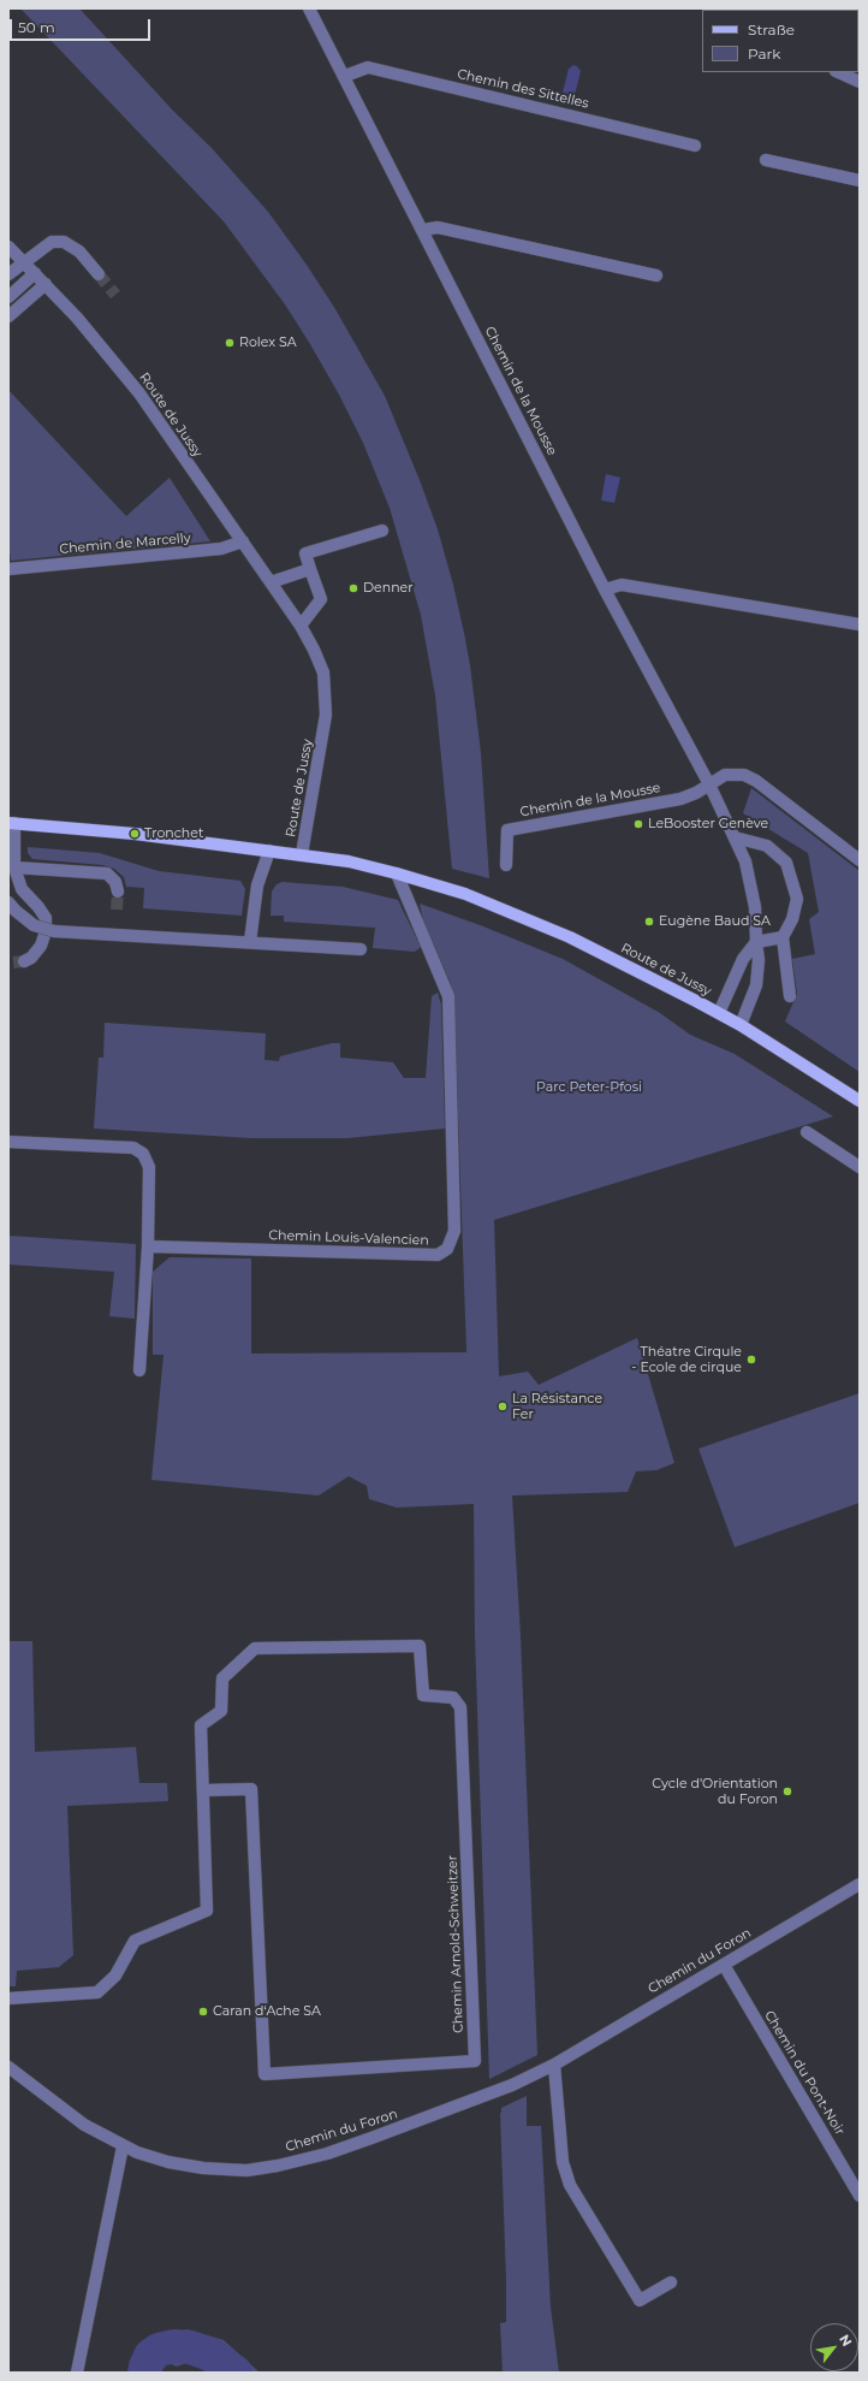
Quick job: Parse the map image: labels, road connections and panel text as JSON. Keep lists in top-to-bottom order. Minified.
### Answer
{"streets":{"main road":["Route de Jussy"],"street":["Chemin des Sittelles","Chemin de la Mousse","Chemin de Marcelly","Chemin Louis-Valencien","Chemin Arnold-Schweitzer","Chemin du Foron","Chemin du Pont-Noir"]},"crossings":[["Chemin des Sittelles","Chemin de la Mousse"],["Chemin de la Mousse","Route de Jussy"],["Route de Jussy","Chemin de Marcelly"],["Route de Jussy","Chemin Louis-Valencien"],["Chemin du Foron","Chemin du Pont-Noir"]],"parks":["Parc Peter-Pfosi"],"places":["Rolex SA","Denner","LeBooster Genève","Tronchet","Eugène Baud SA","Théatre Cirqule - Ecole de cirque","La Résistance Fer","Cycle d'Orientation du Foron","Caran d‘Ache SA"],"legend":["Straße","Park"],"scale_bar":"50 m","north":"top right"}
